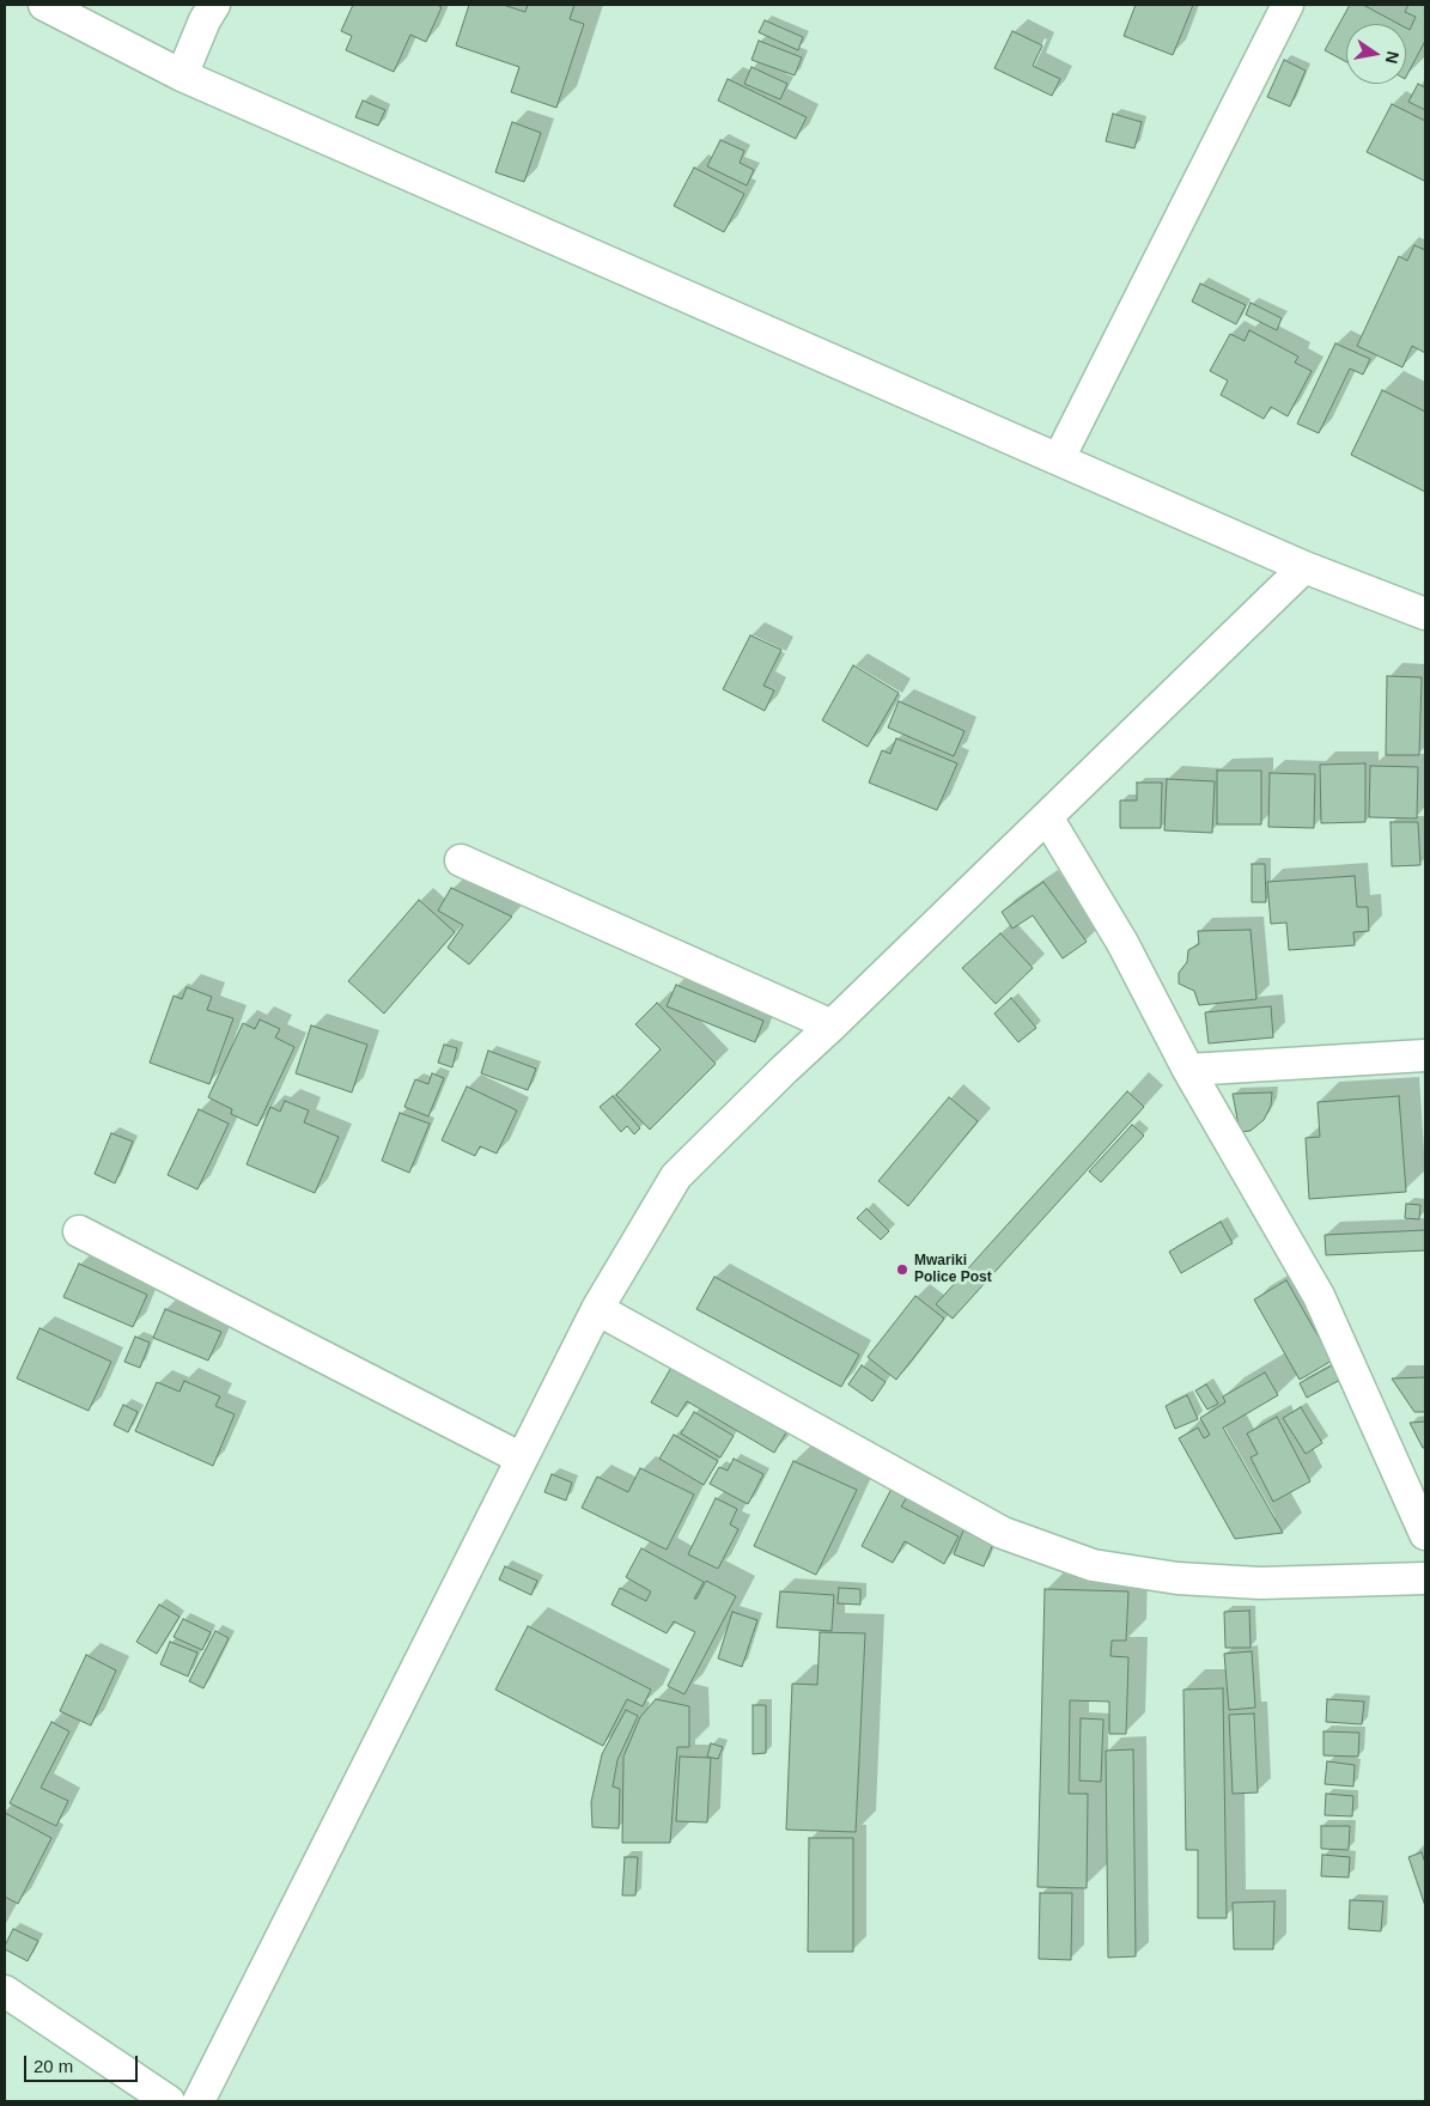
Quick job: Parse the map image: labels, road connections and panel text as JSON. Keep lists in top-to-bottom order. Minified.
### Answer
{"places":["Mwariki Police Post"],"scale_bar":"20 m","north":"right"}
